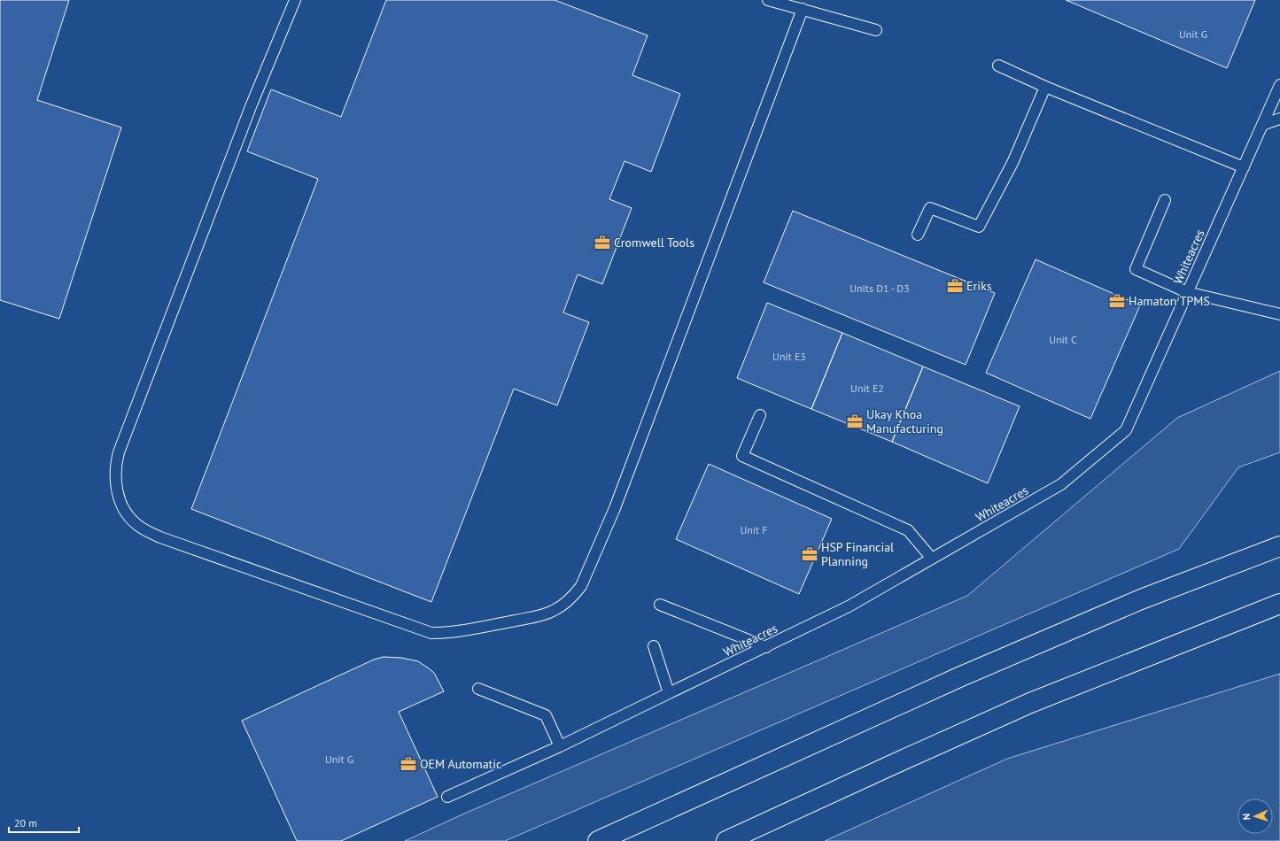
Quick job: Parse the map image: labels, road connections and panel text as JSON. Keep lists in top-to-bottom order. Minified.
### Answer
{"streets":{"lane":["Whiteacres"]},"places":{"office":["Cromwell Tools","Eriks","Hamaton TPMS","Ukay Khoa Manufacturing","HSP Financial Planning","OEM Automatic"]},"house_numbers":["Unit G","Units D1 - D3","Unit C","Unit E3","Unit E2","Unit F","Unit G"],"scale_bar":"20 m","north":"left"}
